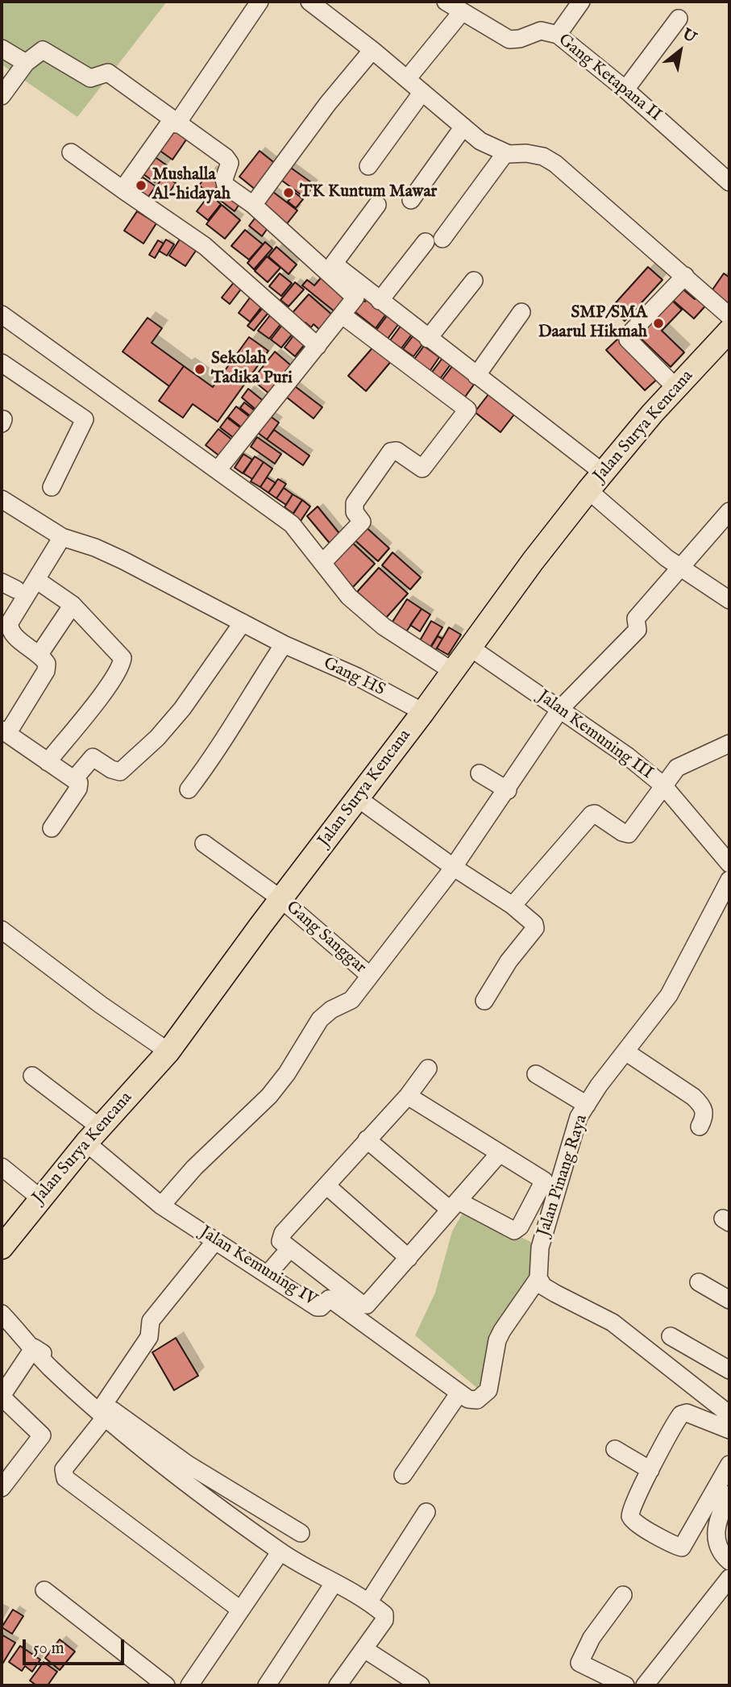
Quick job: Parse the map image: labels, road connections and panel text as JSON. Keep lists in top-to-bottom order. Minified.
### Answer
{"streets":{"main road":["Jalan Surya Kencana"],"street":["Gang Ketapana II","Gang HS","Jalan Kemuning III","Gang Sanggar","Jalan Pinang Raya","Jalan Kemuning IV"]},"crossings":[["Jalan Surya Kencana","Gang HS"],["Jalan Surya Kencana","Jalan Kemuning III"],["Jalan Surya Kencana","Gang Sanggar"],["Jalan Surya Kencana","Jalan Kemuning IV"]],"places":["Mushalla Al-hidayah","TK Kuntum Mawar","SMP/SMA Daarul Hikmah","Sekolah Tadika Puri"],"scale_bar":"50 m","north":"top right"}
